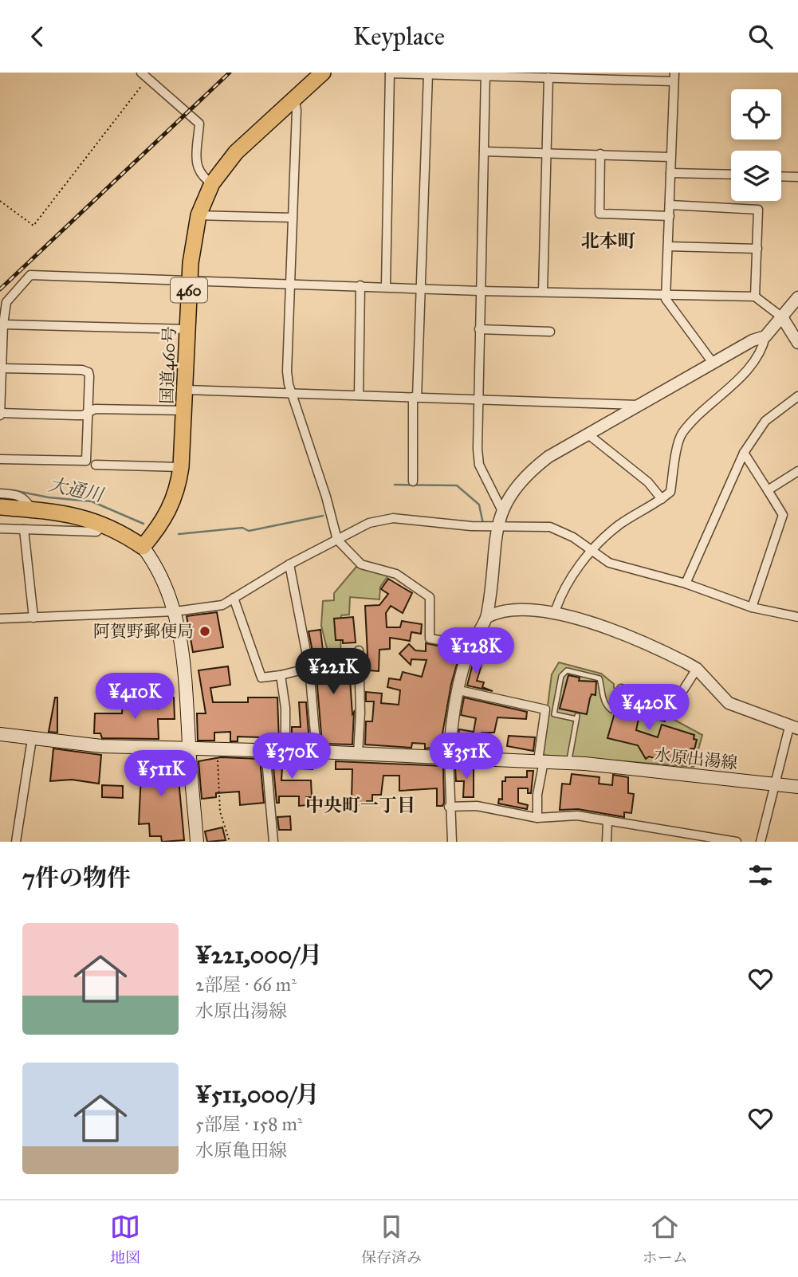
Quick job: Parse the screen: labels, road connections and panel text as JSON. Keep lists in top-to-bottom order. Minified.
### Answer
{"streets":{"highway":["460","国道460号"],"main road":["水原出湯線"]},"districts":["北本町","中央町一丁目"],"water":["大通川"],"places":["阿賀野郵便局"],"page":{"header":"Keyplace","price":["¥128K","¥221K","¥410K","¥420K","¥370K","¥351K","¥511K"],"heading":"7件の物件","list":[{"name":"¥221,000/月","note":"2部屋 · 66 m² · 水原出湯線"},{"name":"¥511,000/月","note":"5部屋 · 158 m² · 水原亀田線"}],"tabs":["地図","保存済み","ホーム"]}}
